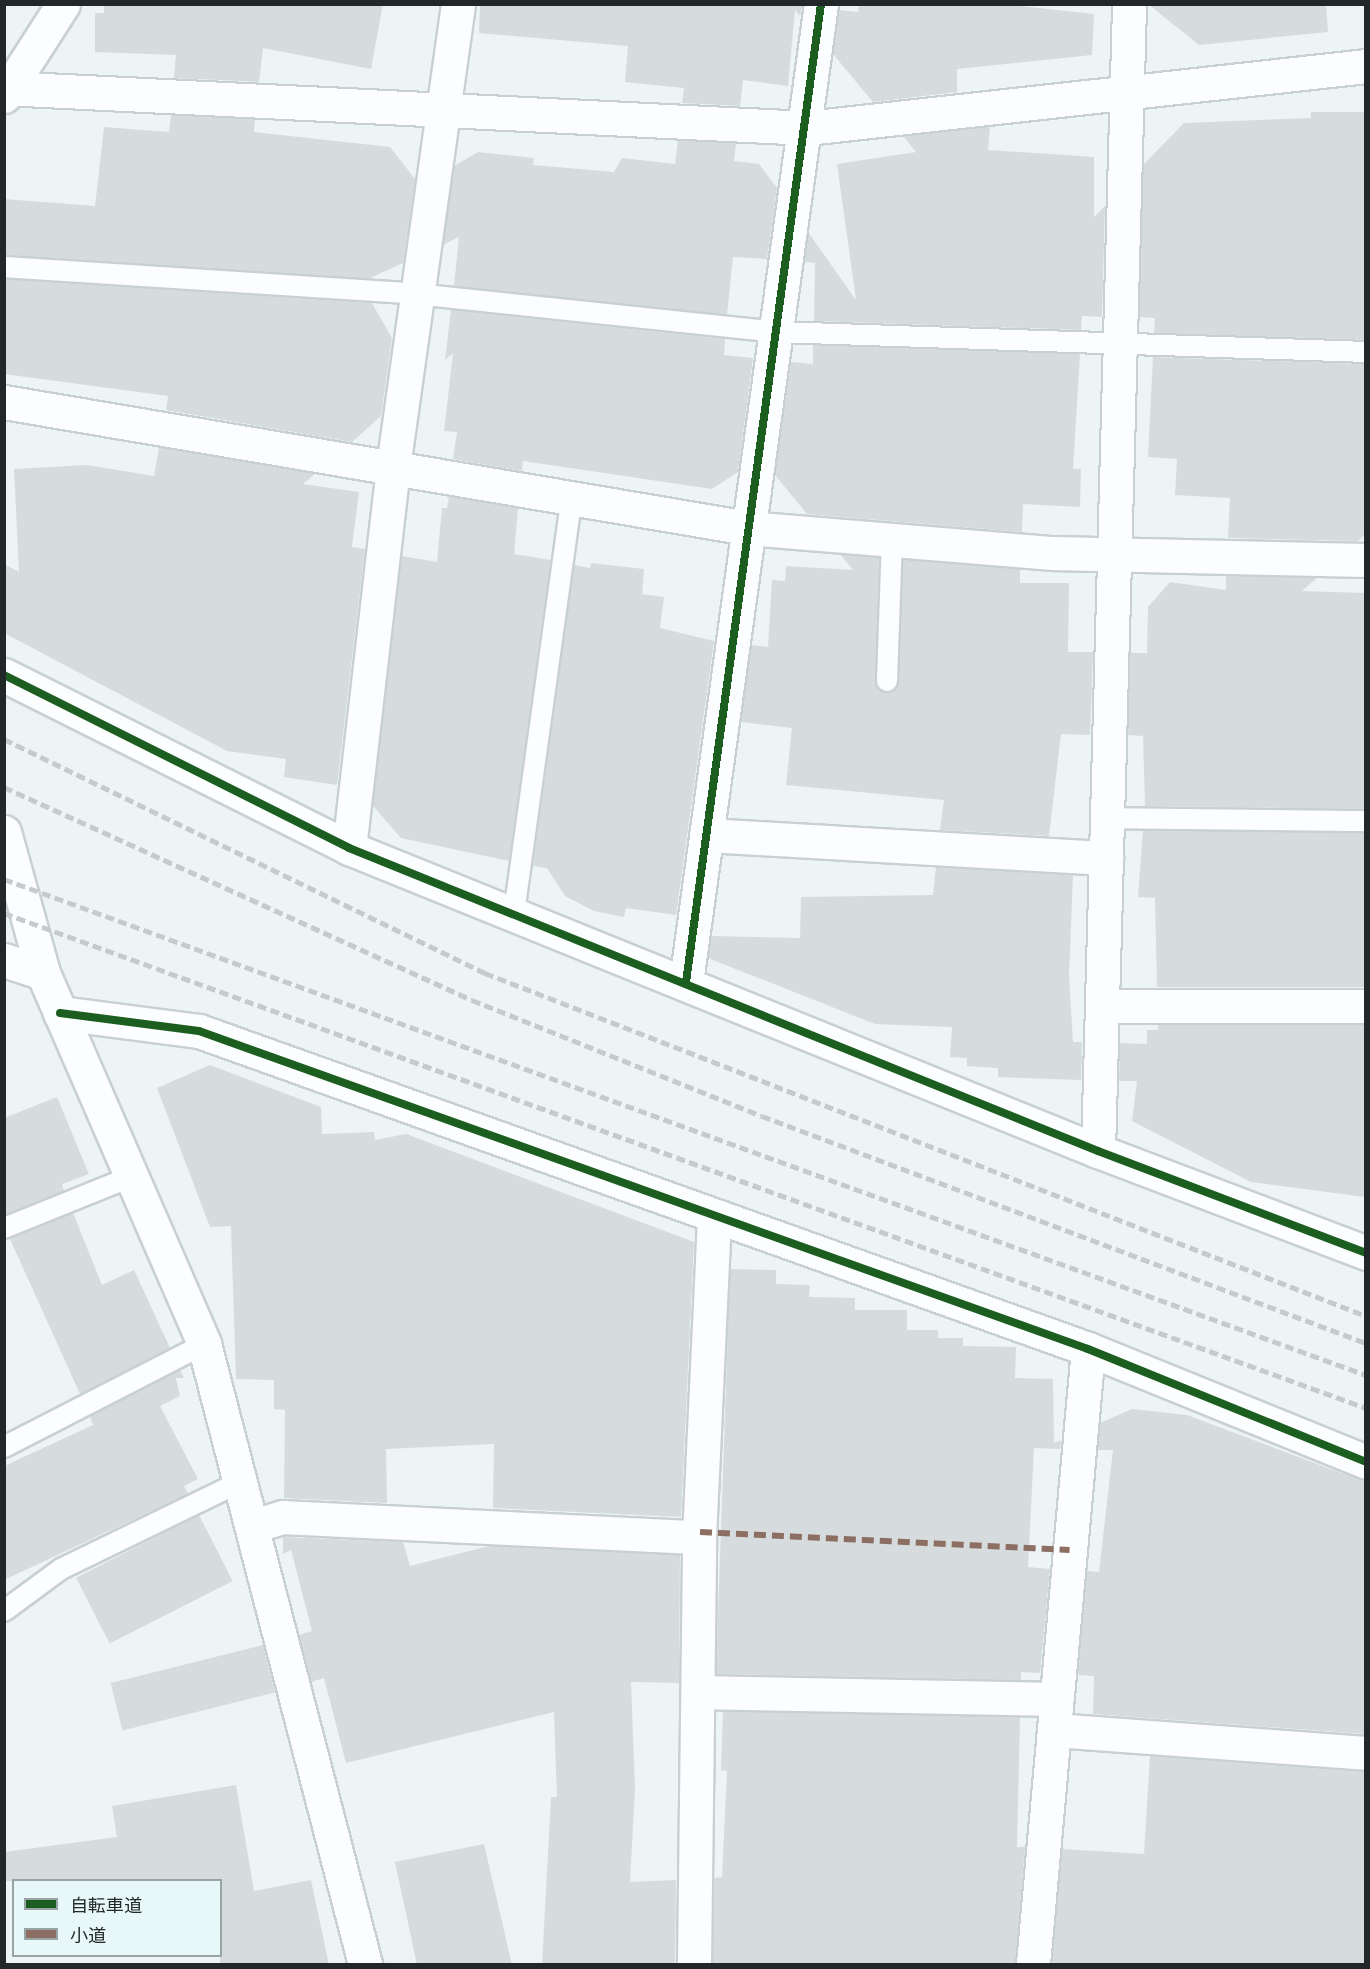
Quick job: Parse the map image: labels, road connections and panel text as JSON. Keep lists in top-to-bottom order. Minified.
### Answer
{"legend":["自転車道","小道"]}
